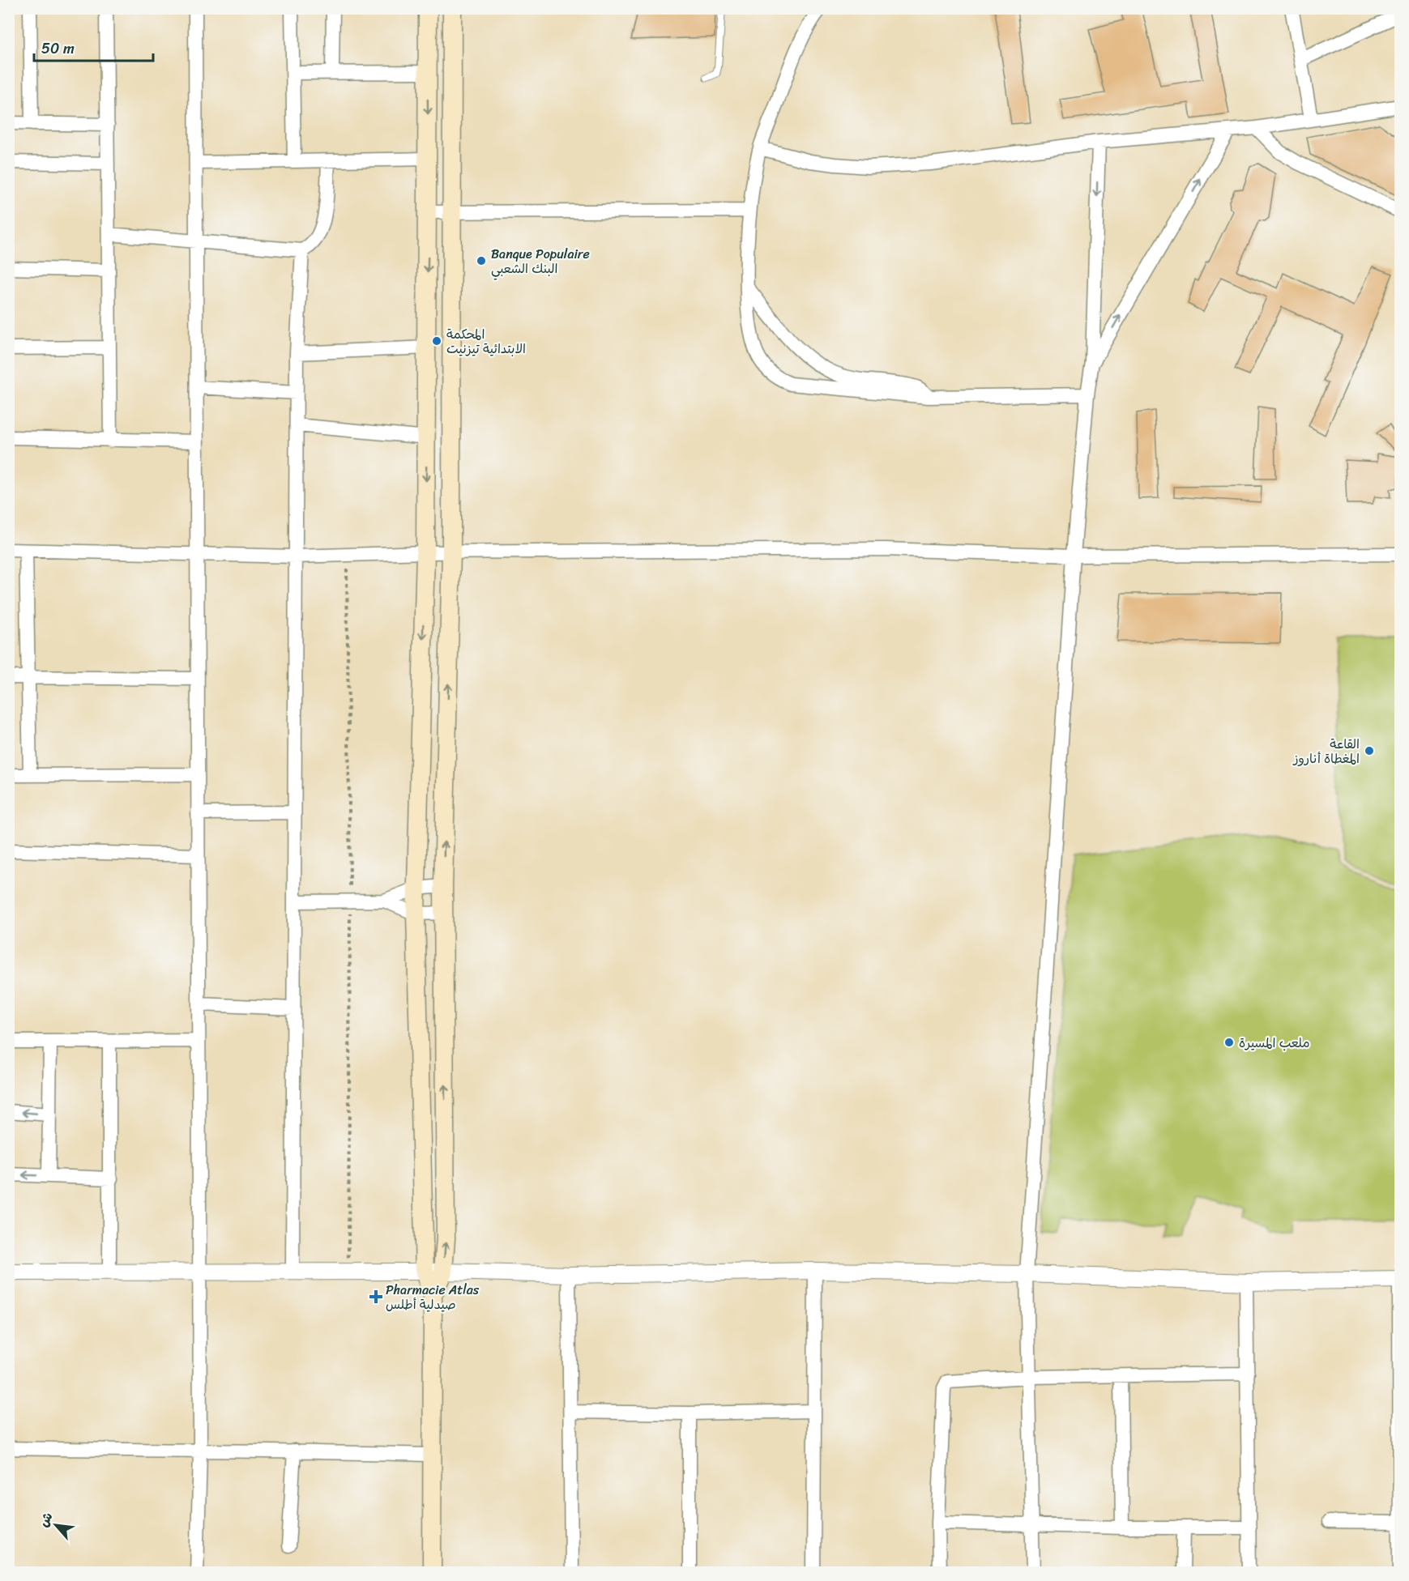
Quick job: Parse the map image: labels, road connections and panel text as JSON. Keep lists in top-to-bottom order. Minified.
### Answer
{"places":{"other":["Banque Populaire البنك الشعبي","المحكمة الابتدائية تيزنيت","القاعة المغطاة أناروز","ملعب المسيرة"],"health":["Pharmacie Atlas صيدلية أطلس"]},"scale_bar":"50 m","north":"top left"}
